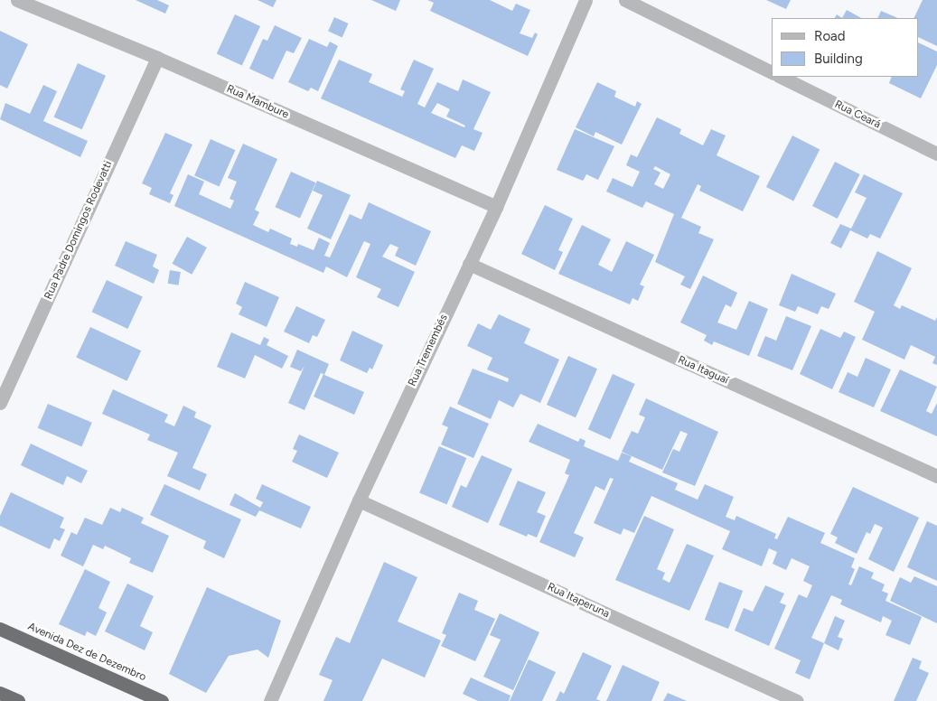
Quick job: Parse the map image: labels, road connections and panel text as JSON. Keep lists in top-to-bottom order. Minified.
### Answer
{"streets":{"highway":["Avenida Dez de Dezembro"],"street":["Rua Mambure","Rua Ceará","Rua Padre Domingos Rodevatti","Rua Tremembés","Rua Itaguaí","Rua Itaperuna"]},"crossings":[["Rua Mambure","Rua Padre Domingos Rodevatti"],["Rua Mambure","Rua Tremembés"],["Rua Tremembés","Rua Itaguaí"],["Rua Tremembés","Rua Itaperuna"]],"legend":["Road","Building"]}
